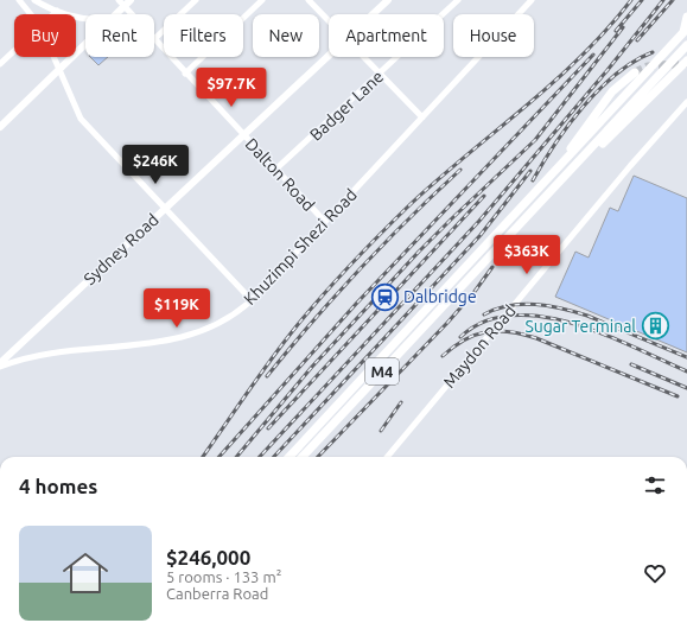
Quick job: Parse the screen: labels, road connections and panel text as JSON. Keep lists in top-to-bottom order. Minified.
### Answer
{"streets":{"highway":["M4"],"main road":["Sydney Road"],"street":["Badger Lane","Dalton Road","Khuzimpi Shezi Road","Maydon Road"]},"crossings":[["Badger Lane","Dalton Road"],["Dalton Road","Khuzimpi Shezi Road"],["Dalton Road","Sydney Road"]],"places":{"station":["Dalbridge"],"building":["Sugar Terminal"]},"page":{"chip":["Buy","Rent","Filters","New","Apartment","House"],"price":["$97.7K","$246K","$363K","$119K"],"heading":"4 homes","list":[{"name":"$246,000","note":"5 rooms · 133 m² · Canberra Road"}]}}
